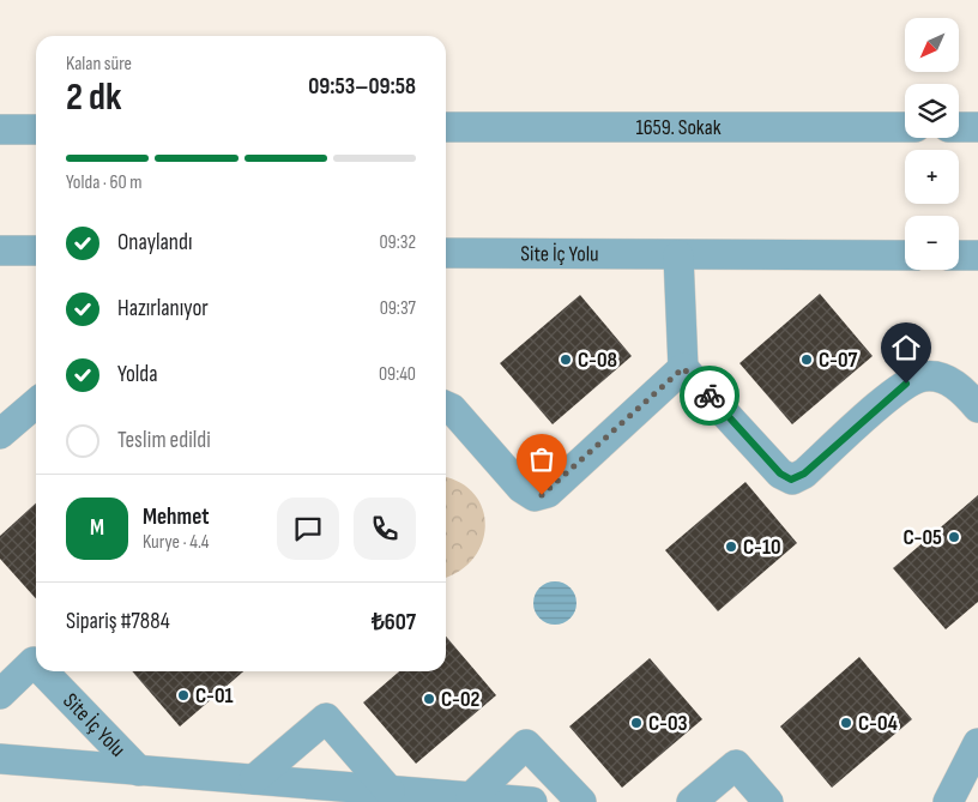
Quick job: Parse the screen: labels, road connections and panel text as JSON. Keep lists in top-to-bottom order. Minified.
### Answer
{"streets":{"street":["1659. Sokak","Site İç Yolu"]},"places":["C-08","C-07","C-05","C-10","C-01","C-02","C-03","C-04"],"north":"bottom left","page":{"map_buttons":["+","−"],"heading":["2 dk","Kalan süre","09:53–09:58"],"panel":["Mehmet","Kurye · 4.4","Sipariş #7884","₺607"],"bar":"Yolda · 60 m","list":[["Onaylandı","09:32"],["Hazırlanıyor","09:37"],["Yolda","09:40"],"Teslim edildi"],"round":"M"}}
